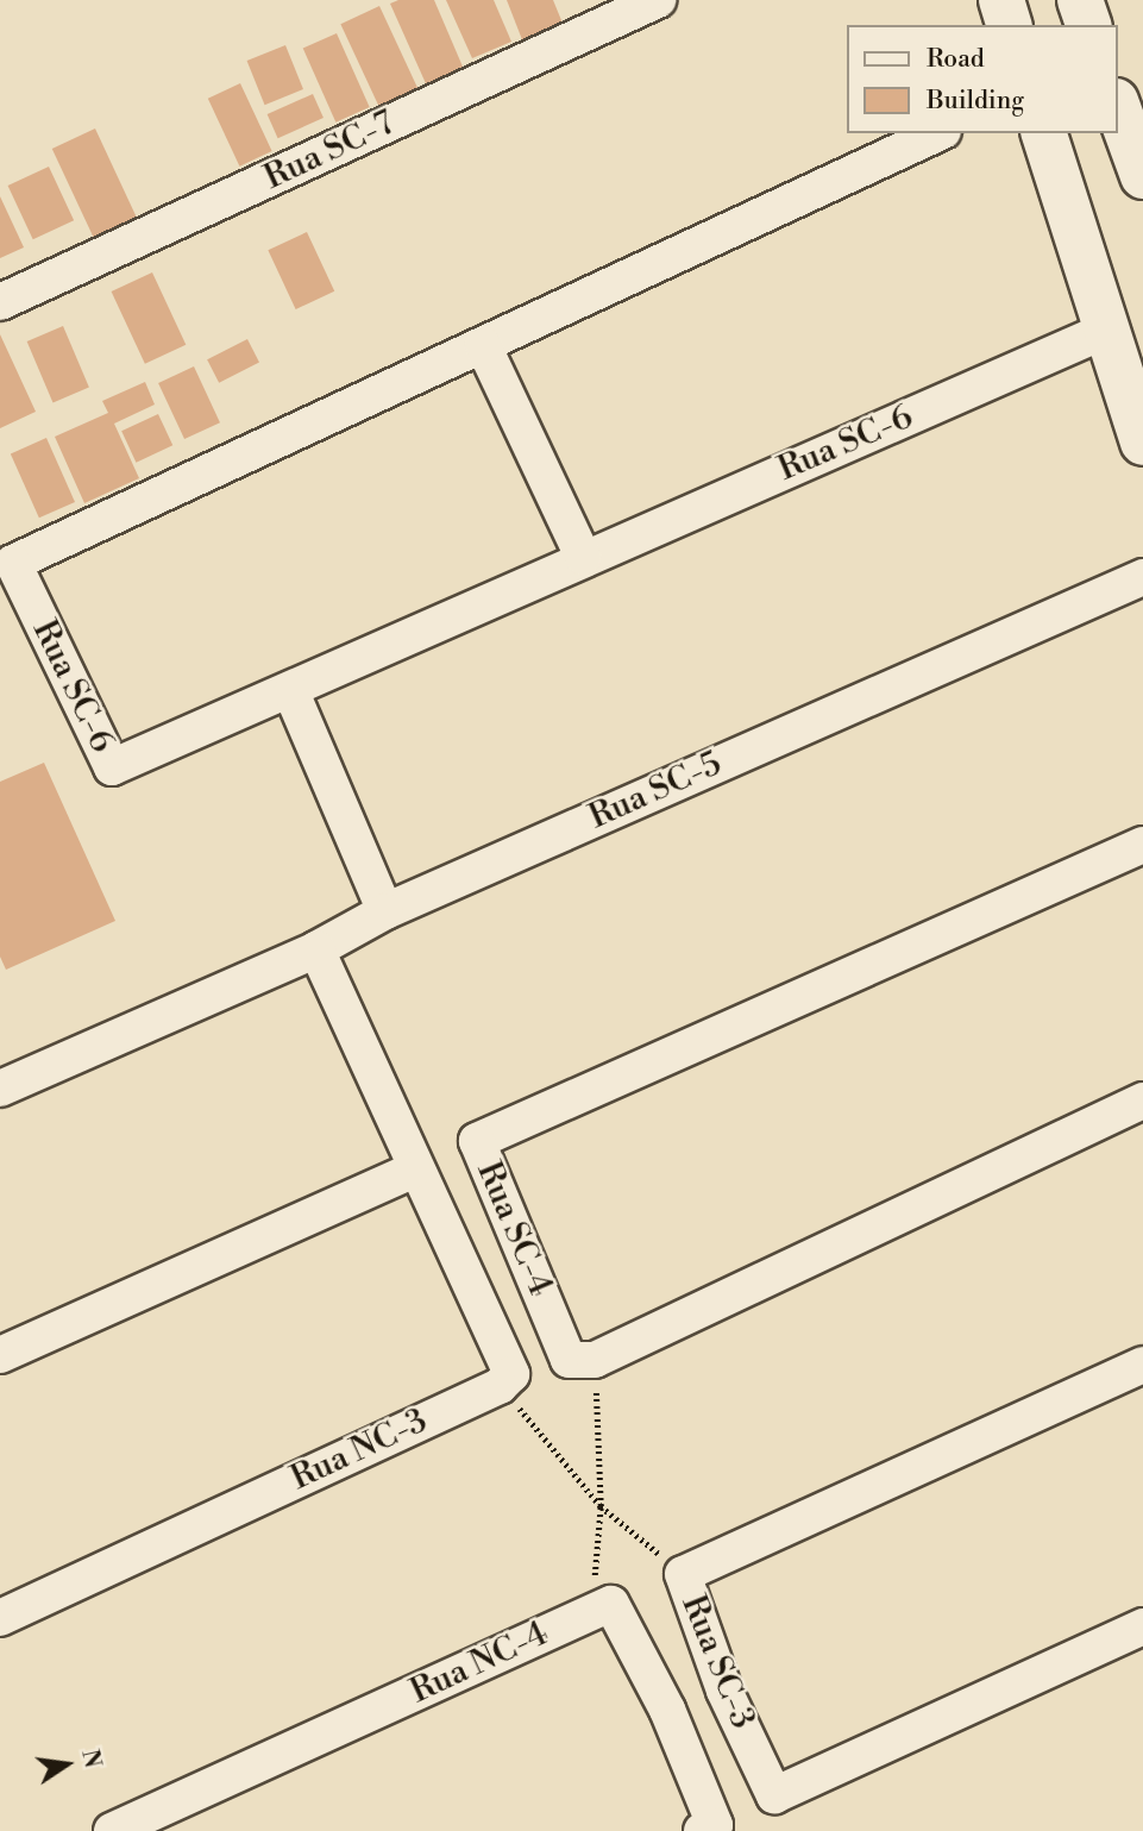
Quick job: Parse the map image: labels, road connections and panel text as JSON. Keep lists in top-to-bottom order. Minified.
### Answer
{"streets":{"street":["Rua SC-7","Rua SC-6","Rua SC-5","Rua SC-4","Rua NC-3","Rua SC-3","Rua NC-4"]},"legend":["Road","Building"],"north":"right"}
